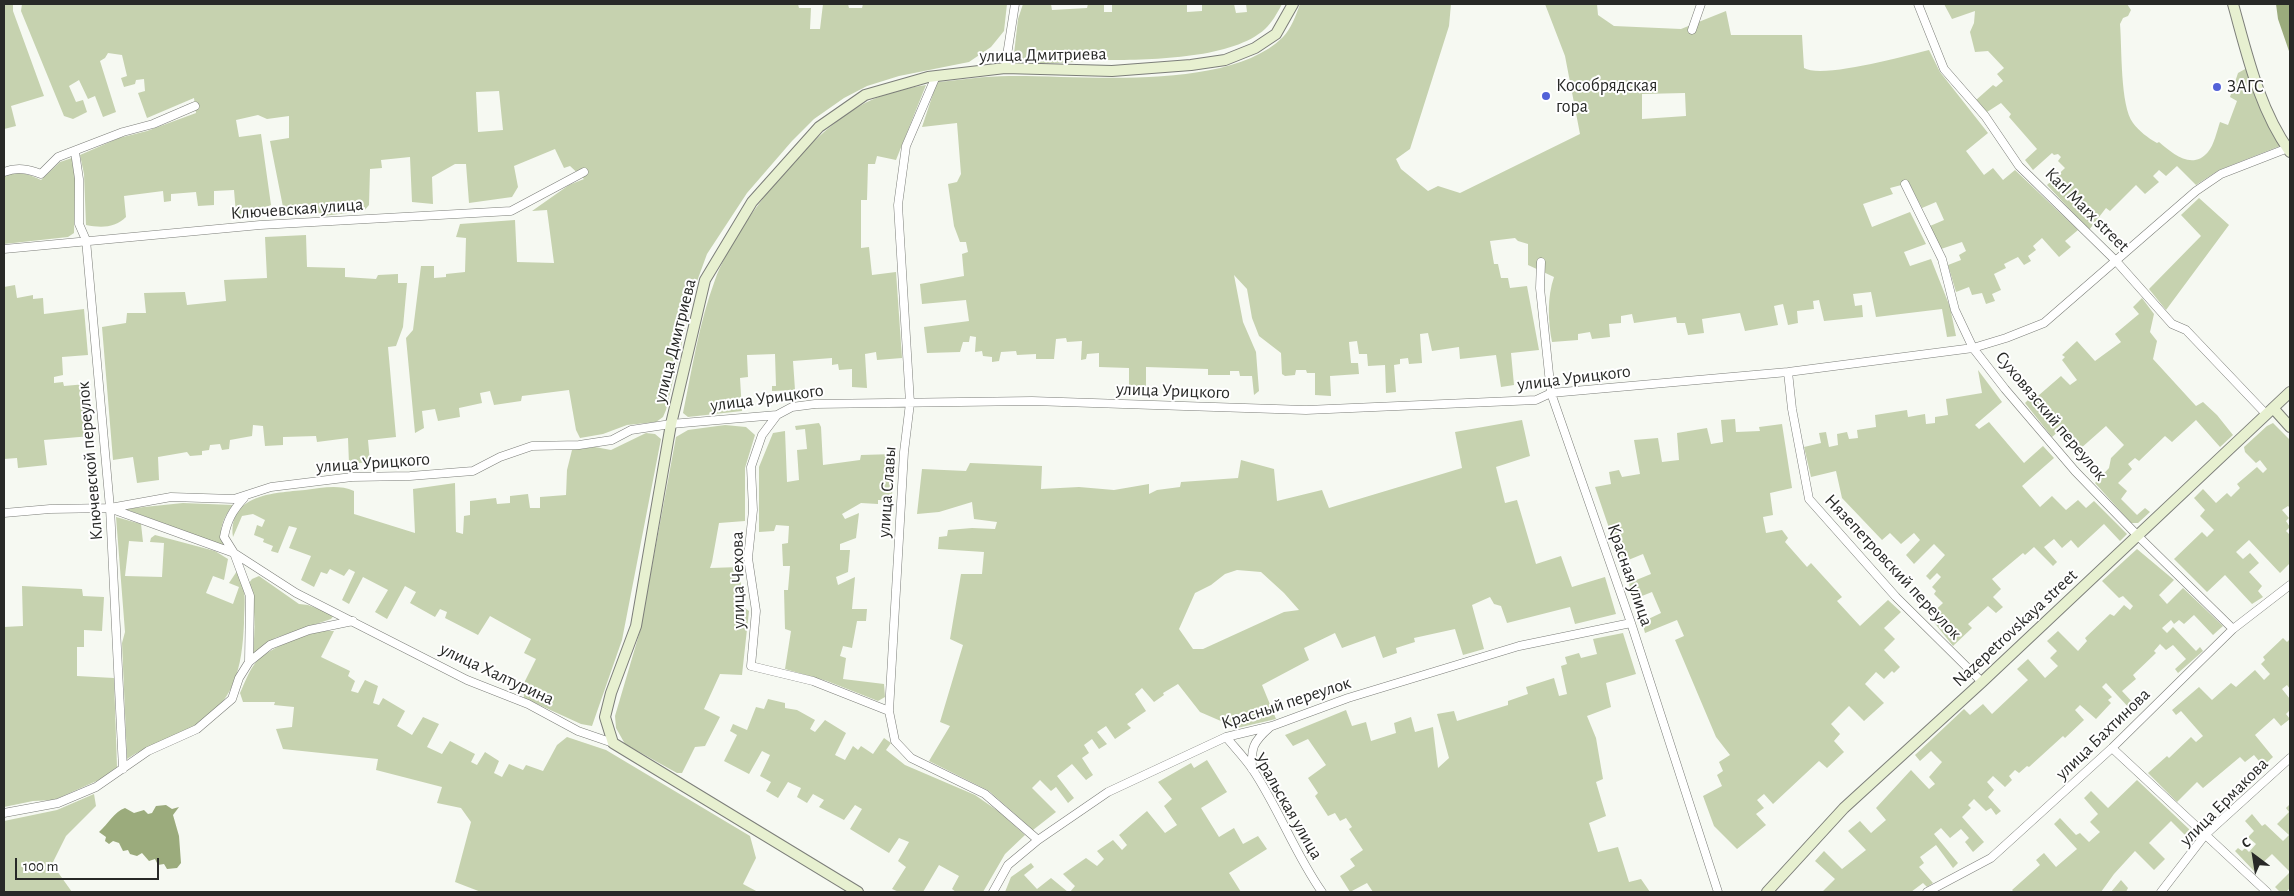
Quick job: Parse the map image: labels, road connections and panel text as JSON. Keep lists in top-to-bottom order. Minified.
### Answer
{"streets":{"street":["улица Дмитриева","Ключевская улица","Karl Marx street","улица Урицкого","Суховязский переулок","Ключевской переулок","улица Славы","Нязепетровский переулок","Красная улица","улица Чехова","Nazepetrovskaya street","улица Халтурина","Красный переулок","улица Бахтинова","улица Ермакова","Уральская улица"]},"crossings":[["улица Дмитриева","улица Урицкого"],["улица Дмитриева","улица Славы"],["улица Дмитриева","улица Халтурина"],["Ключевская улица","Ключевской переулок"],["Karl Marx street","улица Урицкого"],["Karl Marx street","Nazepetrovskaya street"],["улица Урицкого","Суховязский переулок"],["улица Урицкого","Ключевской переулок"],["улица Урицкого","улица Славы"],["улица Урицкого","Нязепетровский переулок"],["улица Урицкого","Красная улица"],["улица Урицкого","улица Чехова"],["улица Урицкого","улица Халтурина"],["Суховязский переулок","Nazepetrovskaya street"],["Суховязский переулок","улица Бахтинова"],["Ключевской переулок","улица Халтурина"],["улица Славы","улица Чехова"],["улица Славы","Красный переулок"],["Нязепетровский переулок","Nazepetrovskaya street"],["Красная улица","Красный переулок"],["Красный переулок","Уральская улица"]],"places":["ЗАГС","Кособрядская гора"],"scale_bar":"100 m","north":"top left"}
